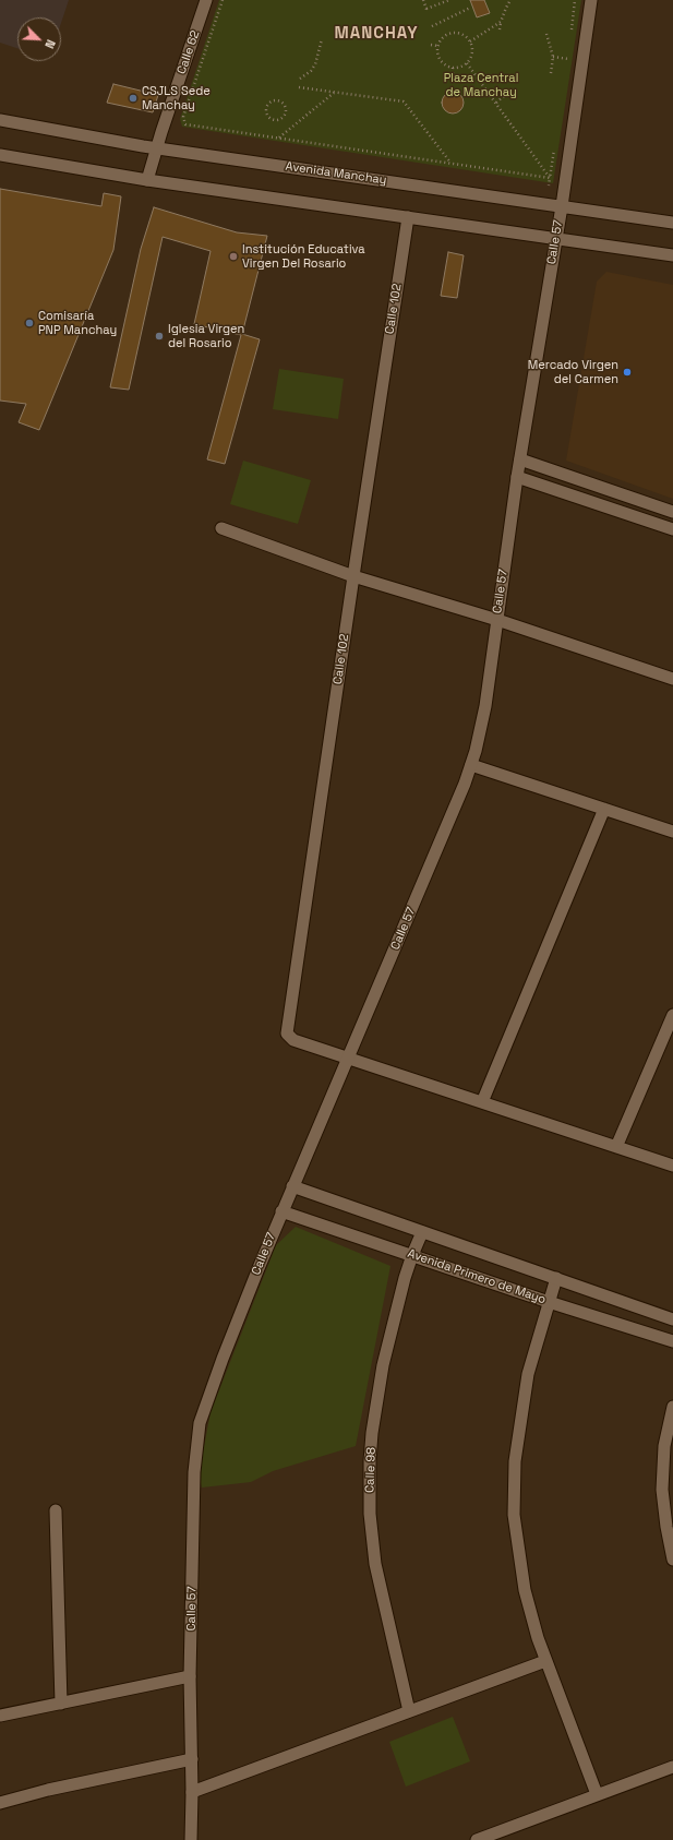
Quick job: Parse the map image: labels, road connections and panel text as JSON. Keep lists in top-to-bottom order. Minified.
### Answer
{"streets":{"street":["Calle 62","Avenida Manchay","Calle 57","Calle 102","Avenida Primero de Mayo","Calle 98"]},"crossings":[["Calle 62","Avenida Manchay"],["Avenida Manchay","Calle 57"],["Calle 57","Calle 102"],["Calle 57","Avenida Primero de Mayo"],["Avenida Primero de Mayo","Calle 98"]],"districts":["MANCHAY"],"parks":["Plaza Central de Manchay"],"places":["CSJLS Sede Manchay","Institución Educativa Virgen Del Rosario","Comisaría PNP Manchay","Iglesia Virgen del Rosario","Mercado Virgen del Carmen"],"north":"bottom right"}
